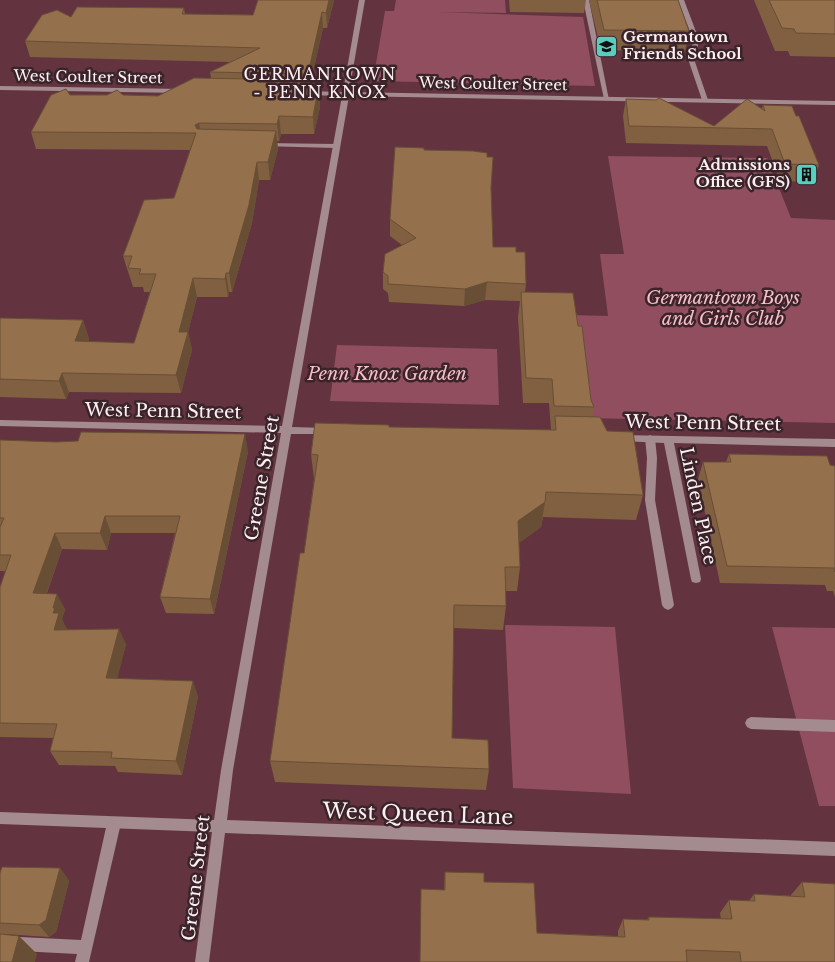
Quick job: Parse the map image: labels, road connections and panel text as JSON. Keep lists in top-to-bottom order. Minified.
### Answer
{"streets":{"street":["West Coulter Street","West Penn Street","Greene Street","Linden Place","West Queen Lane"]},"crossings":[["West Coulter Street","Greene Street"],["West Penn Street","Greene Street"],["West Penn Street","Linden Place"],["Greene Street","West Queen Lane"]],"districts":["GERMANTOWN - PENN KNOX"],"parks":["Germantown Boys and Girls Club","Penn Knox Garden"],"places":{"school or university":["Germantown Friends School"],"building":["Admissions Office (GFS)"]}}
